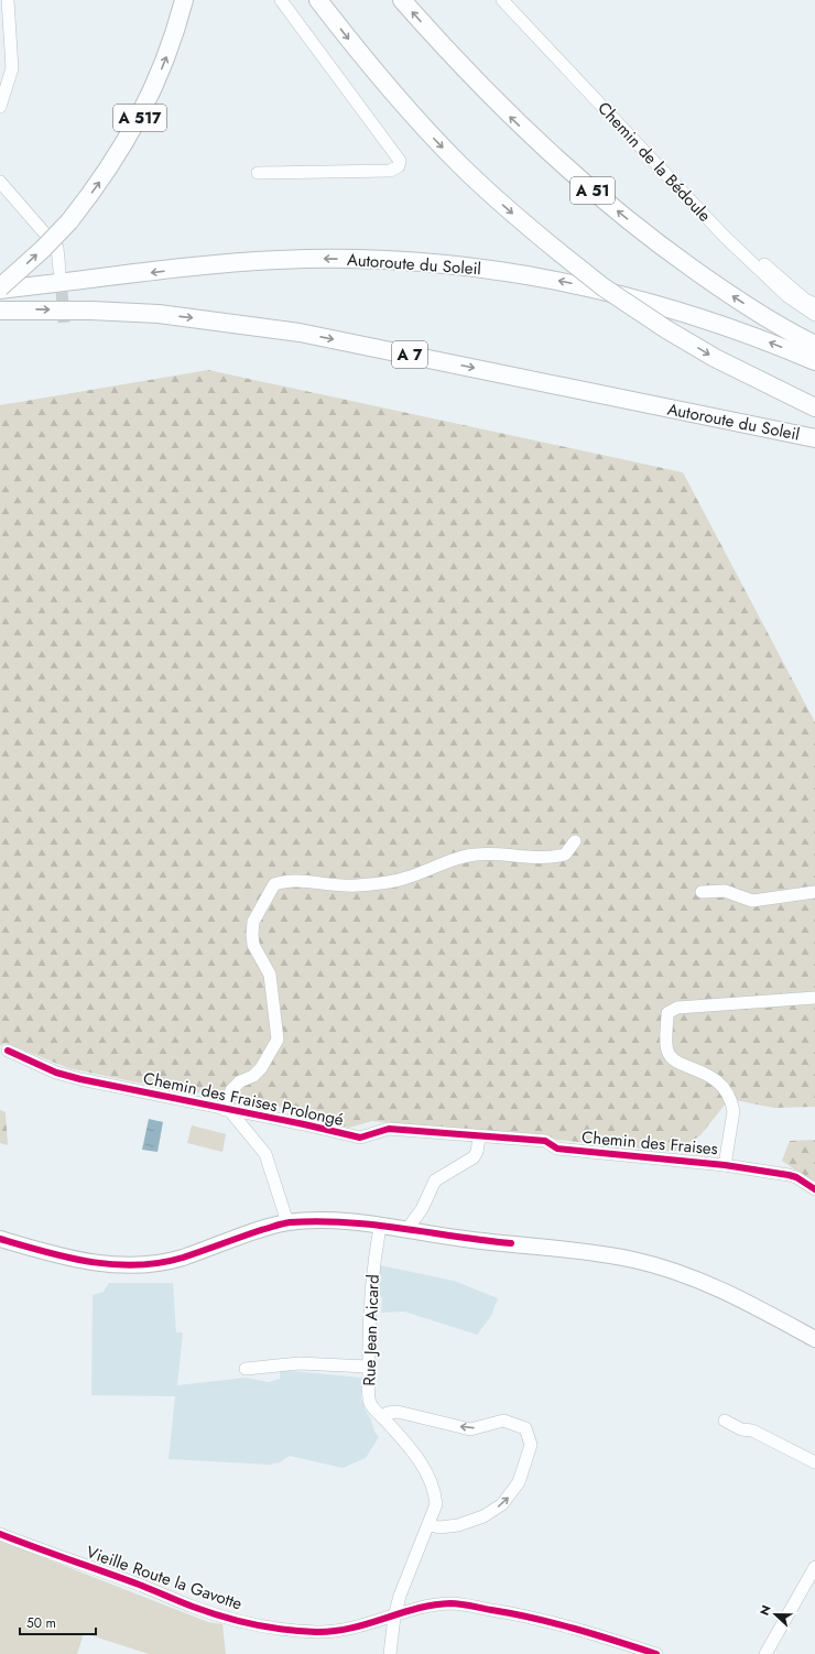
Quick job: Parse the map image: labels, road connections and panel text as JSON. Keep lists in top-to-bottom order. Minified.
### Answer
{"streets":{"highway":["A 517","A 51","Autoroute du Soleil","A 7"],"street":["Chemin de la Bédoule","Chemin des Fraises Prolongé","Chemin des Fraises","Rue Jean Aicard","Vieille Route la Gavotte"]},"crossings":[["A 517","Autoroute du Soleil"],["Chemin des Fraises Prolongé","Chemin des Fraises"],["Rue Jean Aicard","Vieille Route la Gavotte"]],"scale_bar":"50 m","north":"left"}
